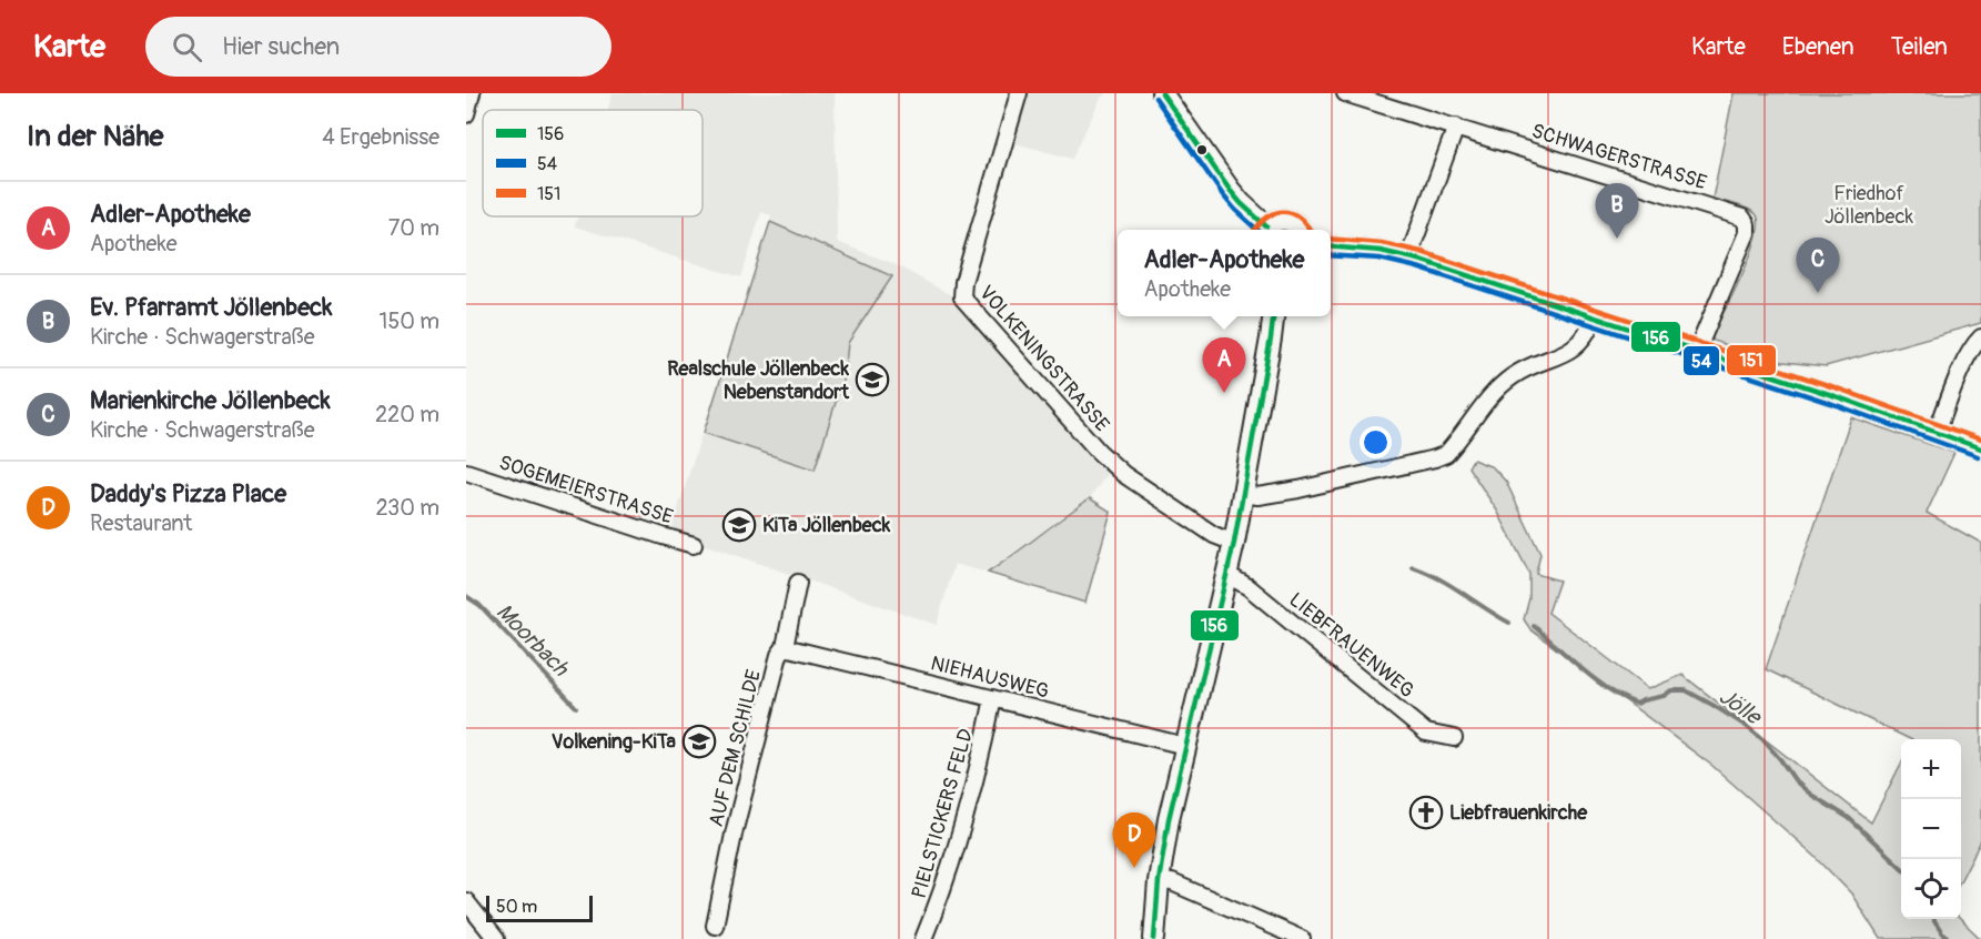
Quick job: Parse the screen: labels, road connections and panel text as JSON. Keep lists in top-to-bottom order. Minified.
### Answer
{"streets":{"street":["SCHWAGERSTRASSE","VOLKENINGSTRASSE","SOGEMEIERSTRASSE","LIEBFRAUENWEG","NIEHAUSWEG","AUF DEM SCHILDE","PIELSTICKERS FELD"]},"crossings":[["NIEHAUSWEG","AUF DEM SCHILDE"],["NIEHAUSWEG","PIELSTICKERS FELD"]],"water":["Moorbach","Jölle"],"parks":["Friedhof Jöllenbeck"],"places":{"school or university":["Realschule Jöllenbeck Nebenstandort","KiTa Jöllenbeck","Volkening-KiTa"],"church":["Liebfrauenkirche"]},"lines":["transit line 156","transit line 54","transit line 151"],"legend":["156","54","151"],"scale_bar":"50 m","page":{"header":"Karte","search":"Hier suchen","nav":["Karte","Ebenen","Teilen"],"heading":["In der Nähe","4 Ergebnisse"],"list":[{"mark":"A","name":"Adler-Apotheke","note":"Apotheke","value":"70 m"},{"mark":"B","name":"Ev. Pfarramt Jöllenbeck","note":"Kirche · Schwagerstraße","value":"150 m"},{"mark":"C","name":"Marienkirche Jöllenbeck","note":"Kirche · Schwagerstraße","value":"220 m"},{"mark":"D","name":"Daddy's Pizza Place","note":"Restaurant","value":"230 m"}],"pins":["B","C","A","D"],"popup":["Adler-Apotheke","Apotheke"],"map_buttons":["+","−"],"scale":"50 m"}}
